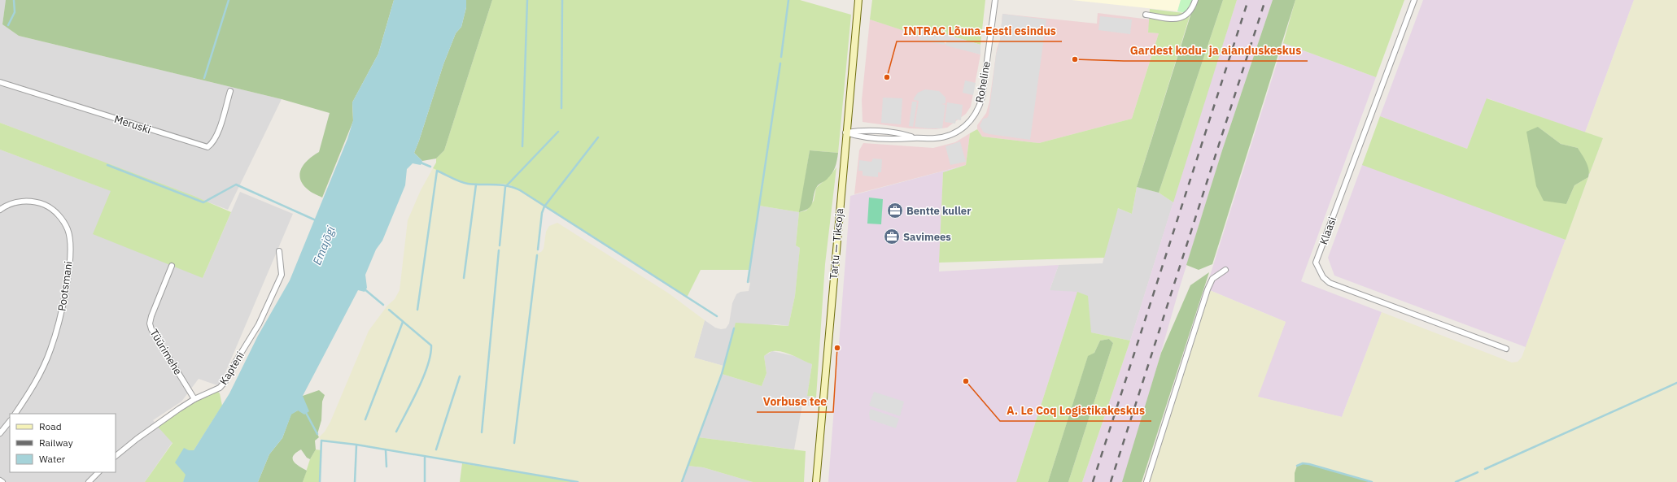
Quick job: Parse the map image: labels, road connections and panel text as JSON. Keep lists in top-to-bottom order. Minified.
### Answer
{"streets":{"main road":["Tartu — Tiksoja"],"street":["Roheline","Meruski","Klaasi","Pootsmani","Tüürimehe","Kapteni"]},"crossings":[["Roheline","Tartu — Tiksoja"],["Tüürimehe","Kapteni"]],"water":["Emajõgi"],"places":{"other":["Gardest kodu- ja aianduskeskus","INTRAC Lõuna-Eesti esindus","Vorbuse tee","A. Le Coq Logistikakeskus"],"office":["Bentte kuller","Savimees"]},"legend":["Road","Railway","Water"]}
